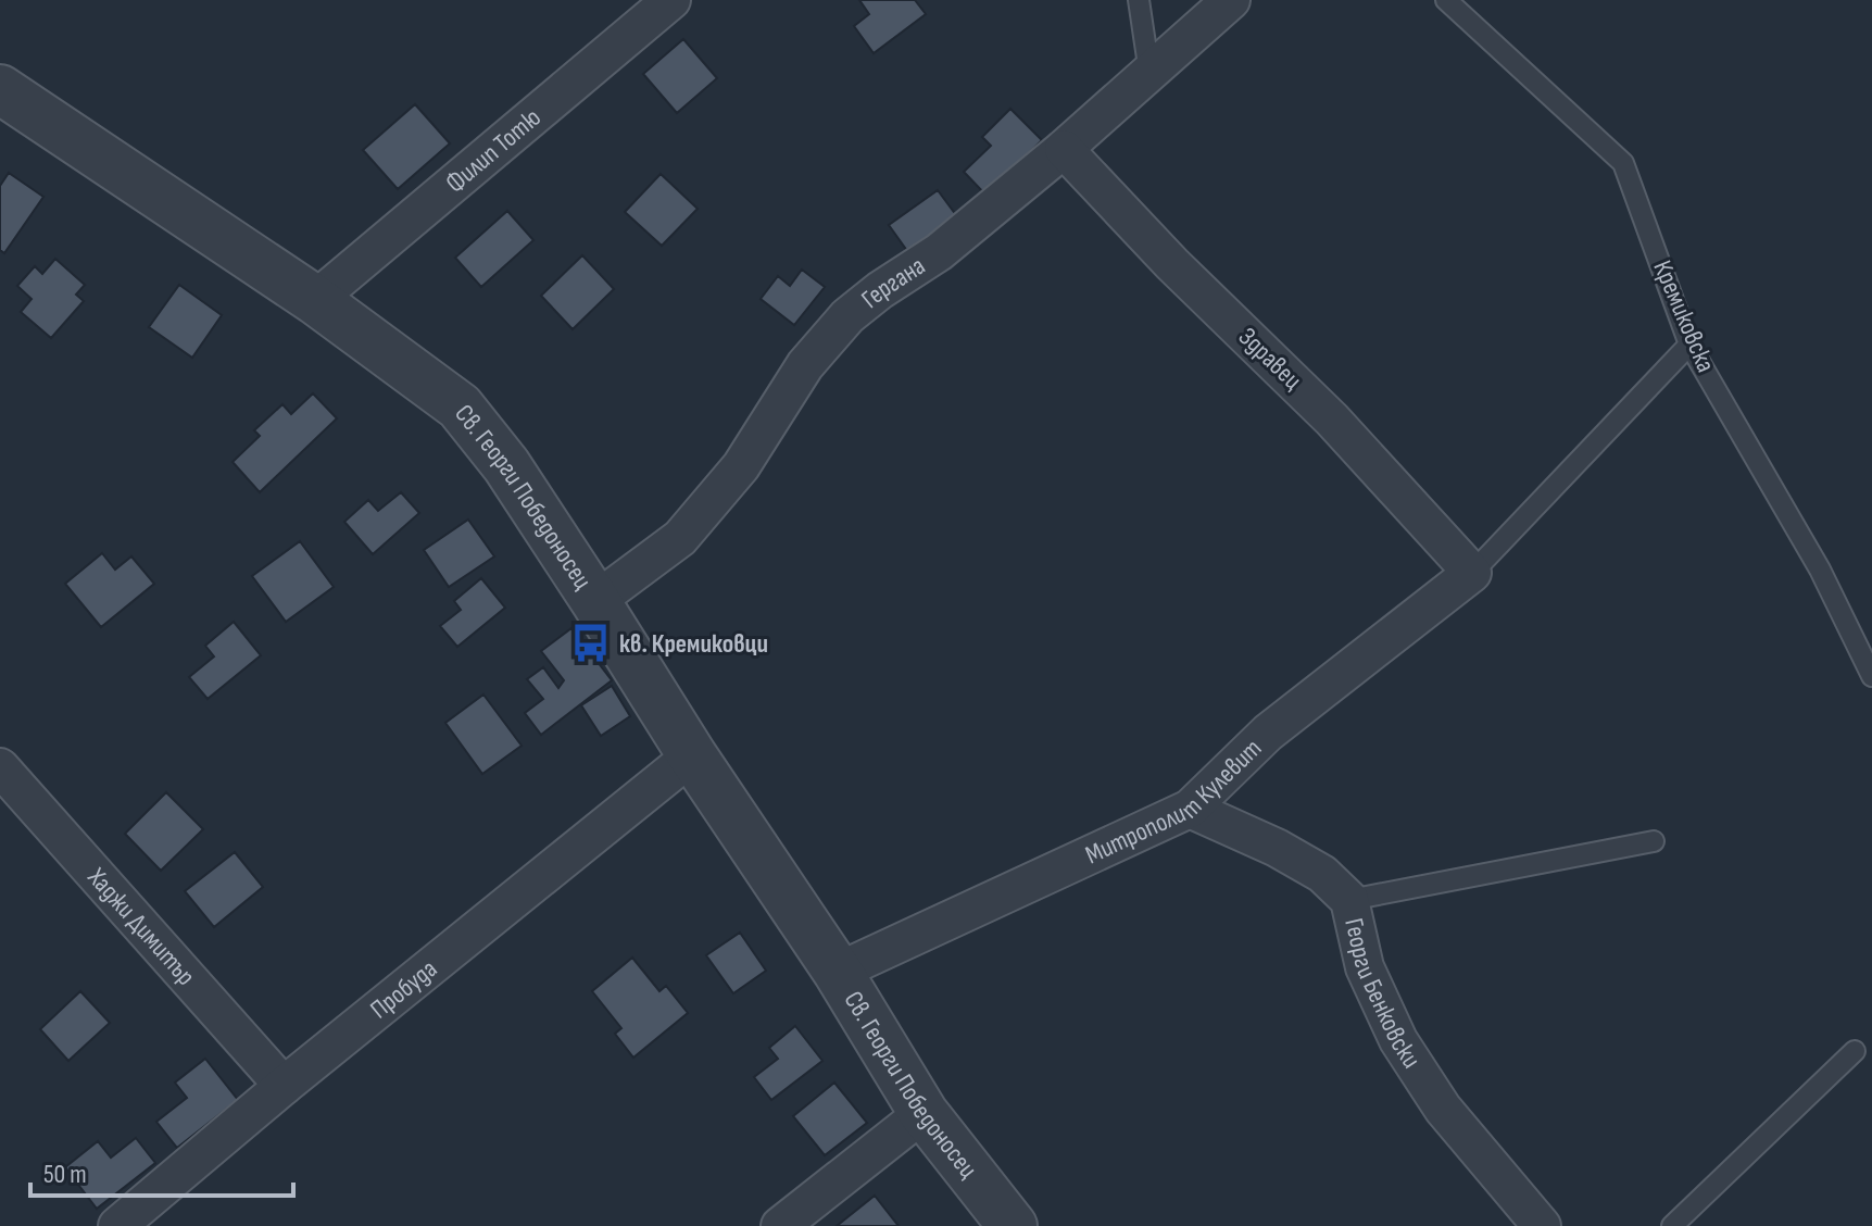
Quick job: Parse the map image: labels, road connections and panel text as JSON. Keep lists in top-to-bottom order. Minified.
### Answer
{"streets":{"street":["Филип Тотю","Гергана","Здравец","Св. Георги Победоносец","Митрополит Кулевит","Хаджи Димитър","Пробуда","Георги Бенковски"],"lane":["Кремиковска"]},"crossings":[["Филип Тотю","Св. Георги Победоносец"],["Гергана","Здравец"],["Гергана","Св. Георги Победоносец"],["Здравец","Митрополит Кулевит"],["Св. Георги Победоносец","Митрополит Кулевит"],["Св. Георги Победоносец","Пробуда"],["Митрополит Кулевит","Георги Бенковски"],["Хаджи Димитър","Пробуда"]],"places":{"bus stop":["кв. Кремиковци"]},"scale_bar":"50 m"}
